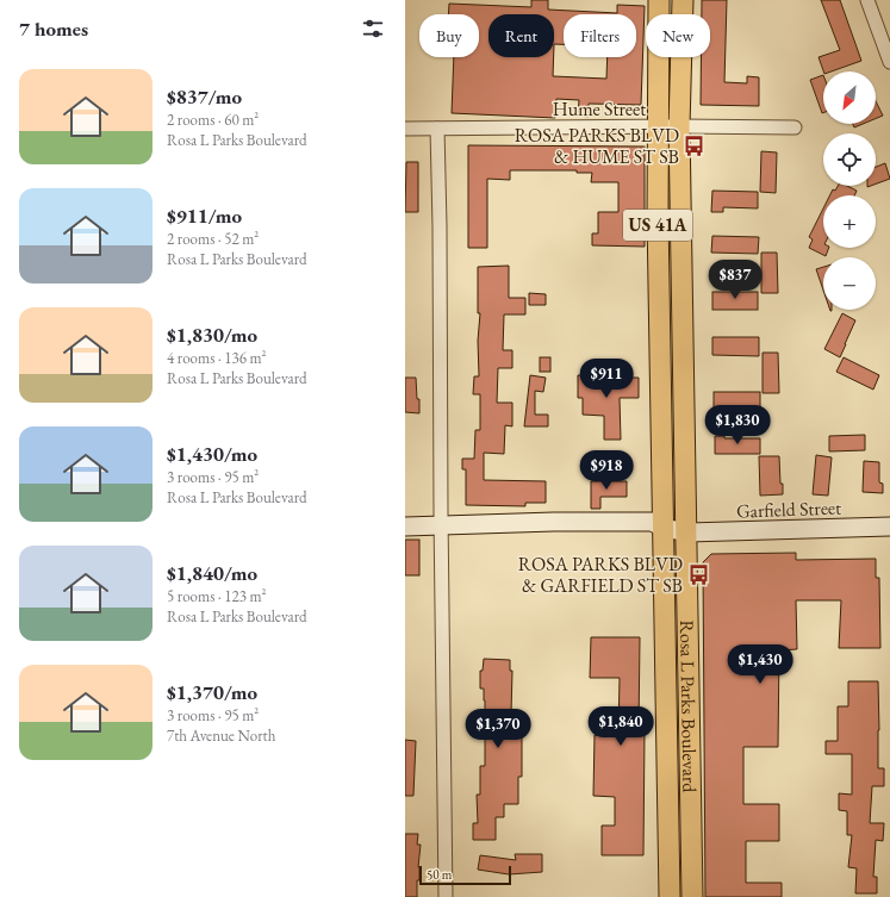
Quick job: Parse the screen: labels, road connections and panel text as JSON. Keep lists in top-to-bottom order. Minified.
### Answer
{"streets":{"main road":["US 41A","Rosa L Parks Boulevard"],"street":["Hume Street","Garfield Street"]},"crossings":[["Hume Street","Rosa L Parks Boulevard"],["Garfield Street","Rosa L Parks Boulevard"]],"places":{"bus stop":["ROSA PARKS BLVD & HUME ST SB","ROSA PARKS BLVD & GARFIELD ST SB"]},"scale_bar":"50 m","north":"bottom left","page":{"heading":"7 homes","chip":["Buy","Rent","Filters","New"],"list":[{"name":"$837/mo","note":"2 rooms · 60 m² · Rosa L Parks Boulevard"},{"name":"$911/mo","note":"2 rooms · 52 m² · Rosa L Parks Boulevard"},{"name":"$1,830/mo","note":"4 rooms · 136 m² · Rosa L Parks Boulevard"},{"name":"$1,430/mo","note":"3 rooms · 95 m² · Rosa L Parks Boulevard"},{"name":"$1,840/mo","note":"5 rooms · 123 m² · Rosa L Parks Boulevard"},{"name":"$1,370/mo","note":"3 rooms · 95 m² · 7th Avenue North"}],"map_buttons":["+","−"],"price":["$837","$911","$1,830","$918","$1,430","$1,840","$1,370"],"scale":"50 m"}}
